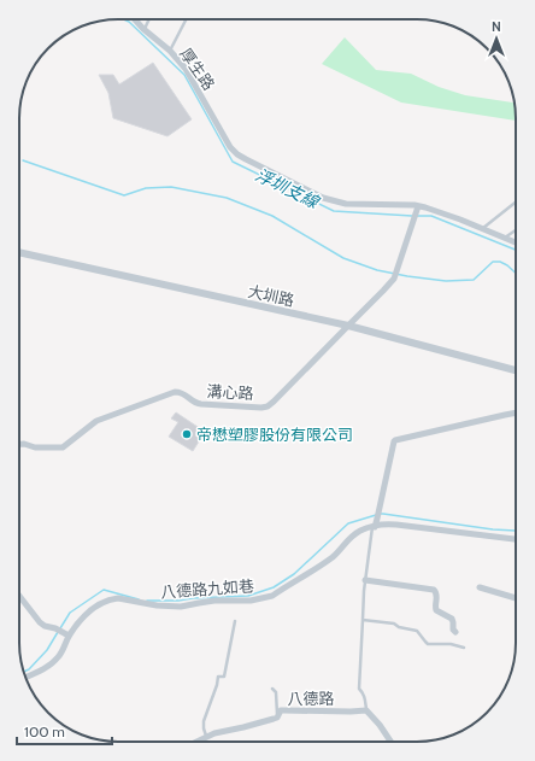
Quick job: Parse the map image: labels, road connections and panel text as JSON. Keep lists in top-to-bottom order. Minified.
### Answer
{"streets":{"street":["厚生路","大圳路","溝心路","八德路九如巷","八德路"]},"crossings":[["厚生路","溝心路"],["大圳路","溝心路"]],"water":["浮圳支線"],"places":["帝懋塑膠股份有限公司"],"scale_bar":"100 m","north":"top"}
